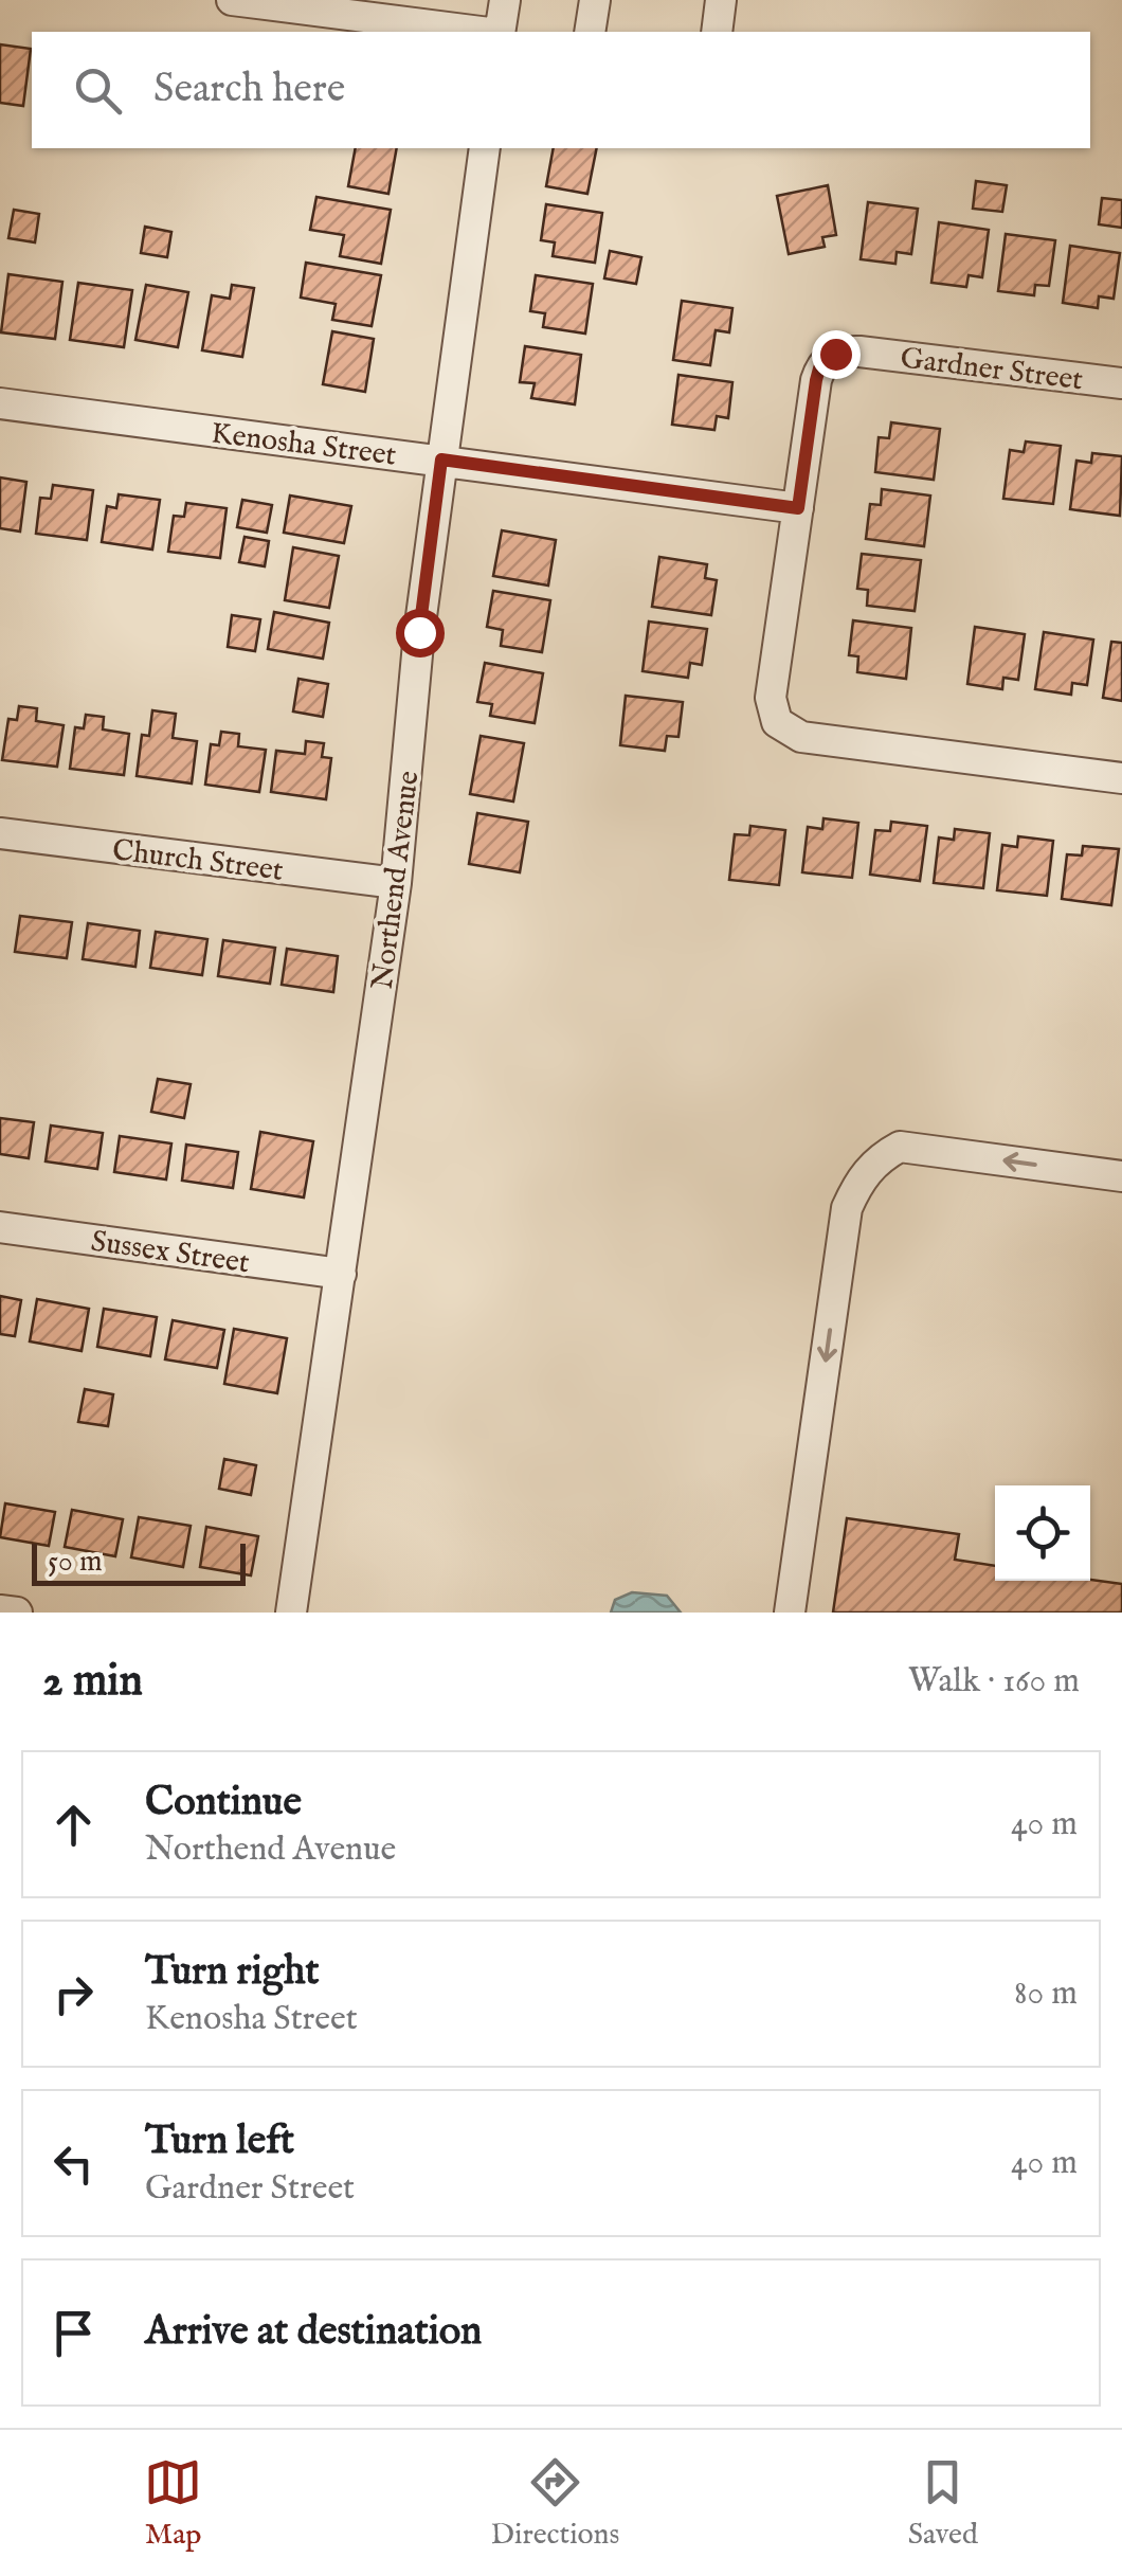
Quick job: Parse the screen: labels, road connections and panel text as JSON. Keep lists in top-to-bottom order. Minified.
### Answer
{"streets":{"street":["Gardner Street","Kenosha Street","Church Street","Northend Avenue","Sussex Street"]},"crossings":[["Gardner Street","Kenosha Street"],["Kenosha Street","Northend Avenue"],["Church Street","Northend Avenue"],["Northend Avenue","Sussex Street"]],"scale_bar":"50 m","page":{"search":"Search here","scale":"50 m","heading":["2 min","Walk · 160 m"],"list":[["Continue","Northend Avenue","40 m"],["Turn right","Kenosha Street","80 m"],["Turn left","Gardner Street","40 m"],"Arrive at destination"],"nav":["Map","Directions","Saved"]}}
